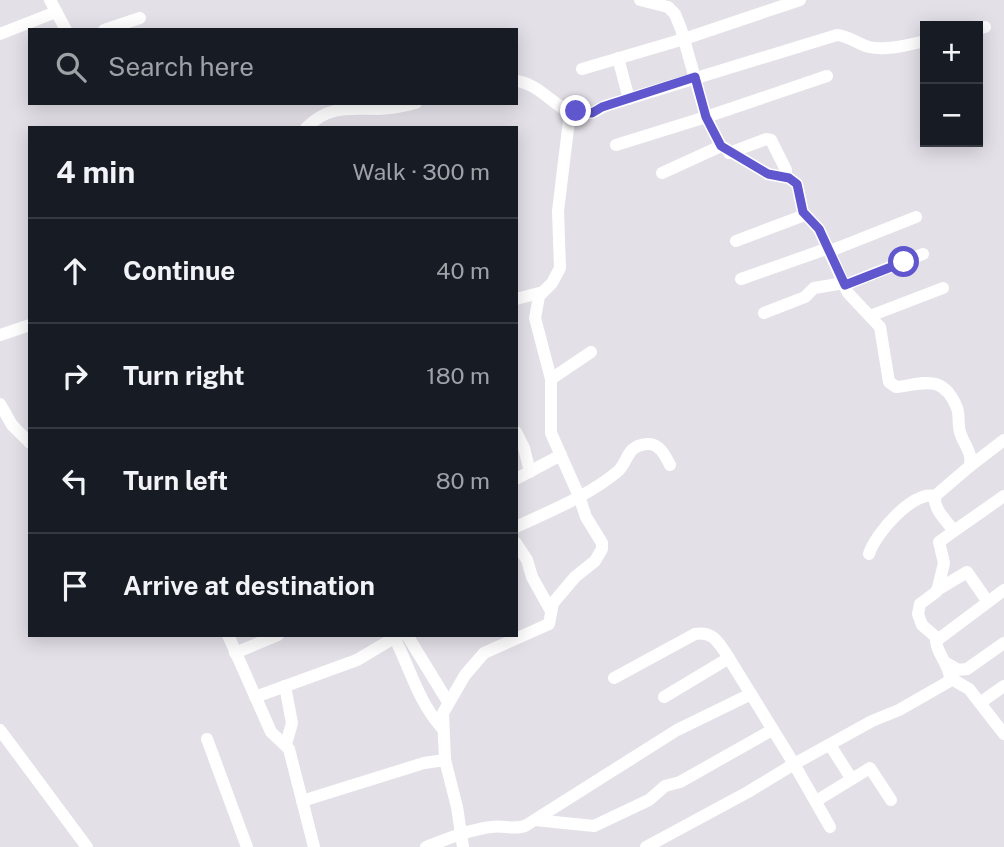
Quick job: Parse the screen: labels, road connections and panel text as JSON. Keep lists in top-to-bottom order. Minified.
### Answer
{"page":{"map_buttons":["+","−"],"search":"Search here","heading":["4 min","Walk · 300 m"],"list":[["Continue","40 m"],["Turn right","180 m"],["Turn left","80 m"],"Arrive at destination"]}}
